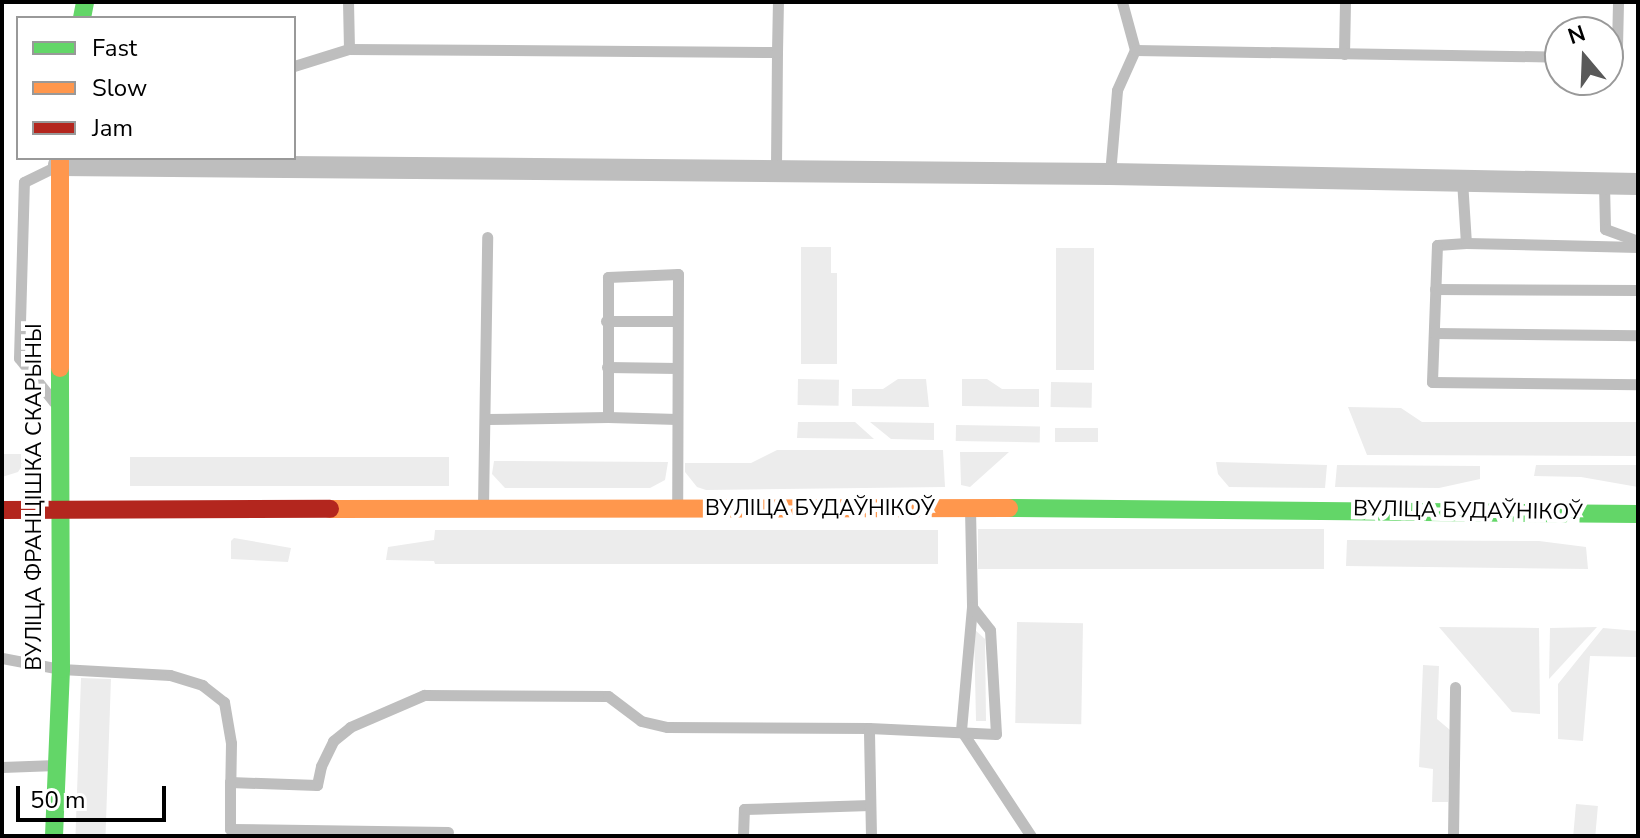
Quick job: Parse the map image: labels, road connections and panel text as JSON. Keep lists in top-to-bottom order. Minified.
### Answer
{"streets":{"main road":["ВУЛІЦА ФРАНЦІШКА СКАРЫНЫ","ВУЛІЦА БУДАЎНІКОЎ"]},"crossings":[["ВУЛІЦА ФРАНЦІШКА СКАРЫНЫ","ВУЛІЦА БУДАЎНІКОЎ"]],"legend":["Fast","Slow","Jam"],"scale_bar":"50 m","north":"top"}
